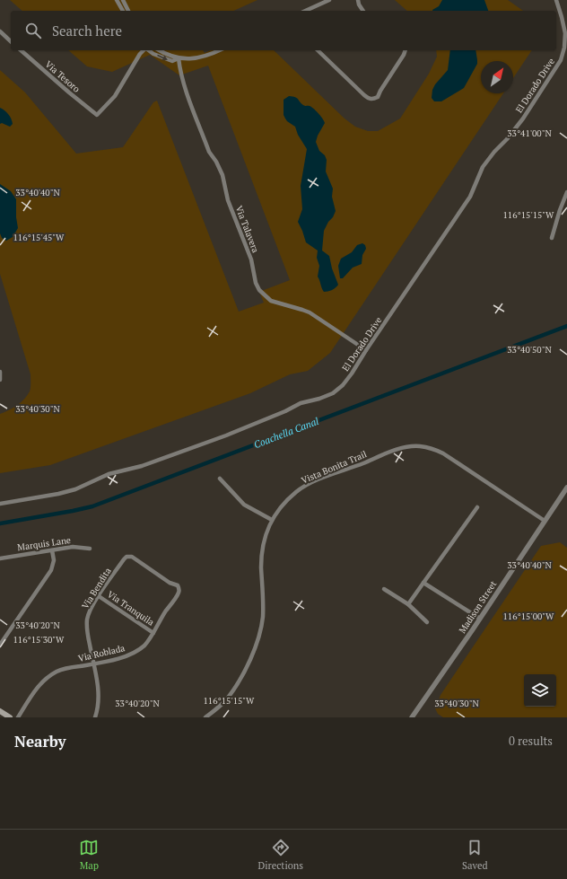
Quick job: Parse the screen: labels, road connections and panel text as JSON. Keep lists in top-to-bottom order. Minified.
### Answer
{"streets":{"street":["Via Tesoro","El Dorado Drive","Via Talavera","Vista Bonita Trail","Marquis Lane","Via Bendita","Madison Street","Via Tranquila","Via Roblada"]},"crossings":[["El Dorado Drive","Via Talavera"],["Vista Bonita Trail","Madison Street"],["Via Bendita","Via Tranquila"],["Via Bendita","Via Roblada"],["Via Tranquila","Via Roblada"]],"water":["Coachella Canal"],"north":"top right","page":{"search":"Search here","heading":["Nearby","0 results"],"nav":["Map","Directions","Saved"]},"coordinates":["33°41'00\"N","33°40'40\"N","116°15'15\"W","116°15'45\"W","33°40'50\"N","33°40'30\"N","116°15'00\"W","33°40'20\"N","116°15'30\"W"]}
